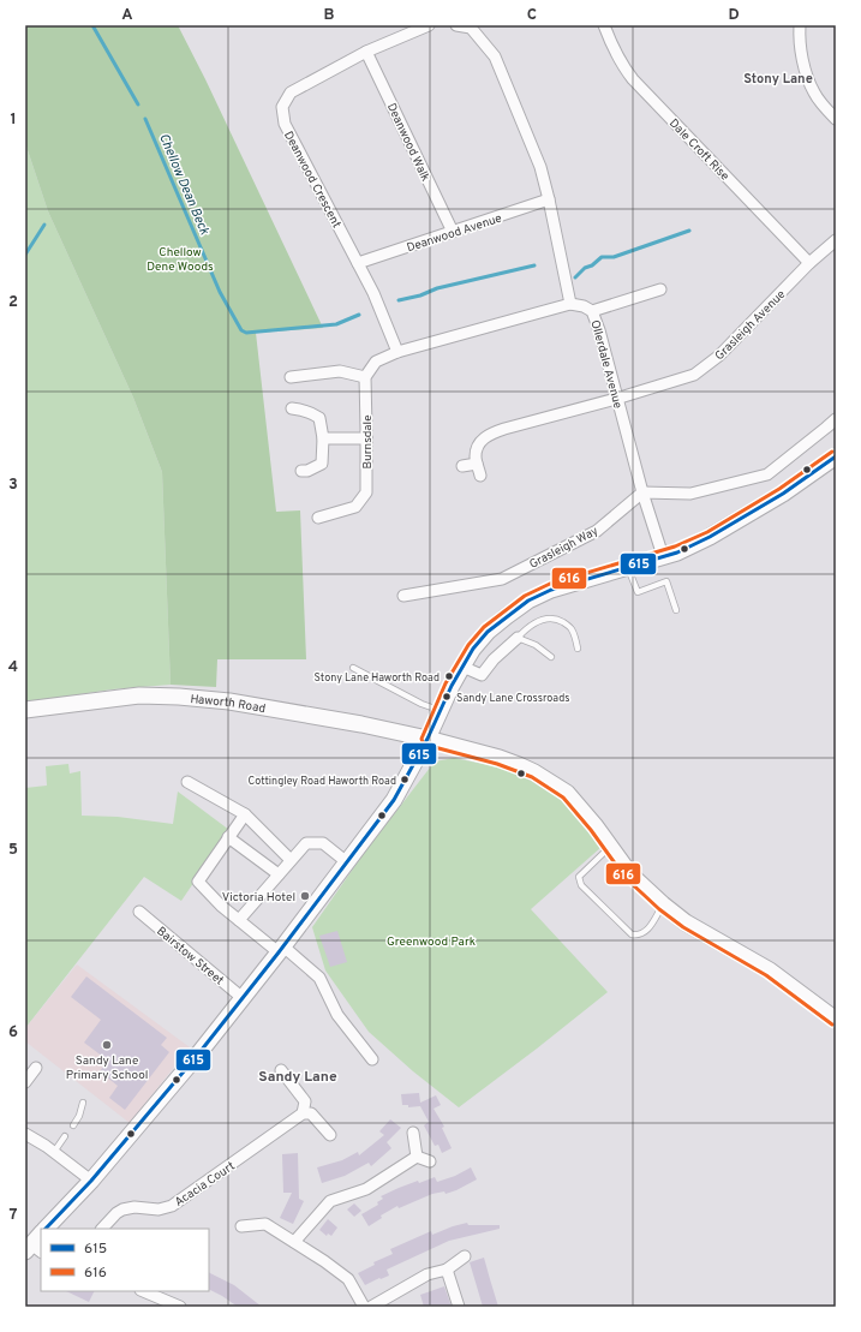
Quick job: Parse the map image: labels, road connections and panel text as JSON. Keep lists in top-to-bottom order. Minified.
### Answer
{"streets":{"main road":["Haworth Road"],"street":["Deanwood Walk","Dale Croft Rise","Deanwood Crescent","Deanwood Avenue","Grasleigh Avenue","Ollerdale Avenue","Burnsdale","Grasleigh Way","Bairstow Street","Acacia Court"]},"crossings":[["Deanwood Walk","Deanwood Crescent"],["Deanwood Walk","Deanwood Avenue"],["Dale Croft Rise","Grasleigh Avenue"],["Deanwood Crescent","Deanwood Avenue"],["Grasleigh Avenue","Ollerdale Avenue"],["Ollerdale Avenue","Grasleigh Way"]],"districts":["Stony Lane","Sandy Lane"],"water":["Chellow Dean Beck"],"parks":["Chellow Dene Woods","Greenwood Park"],"places":["Stony Lane Haworth Road","Sandy Lane Crossroads","Cottingley Road Haworth Road","Victoria Hotel","Sandy Lane Primary School"],"lines":["transit line 616","transit line 615"],"legend":["615","616"],"grid":{"columns":["A","B","C","D"],"rows":["1","2","3","4","5","6","7"]}}
